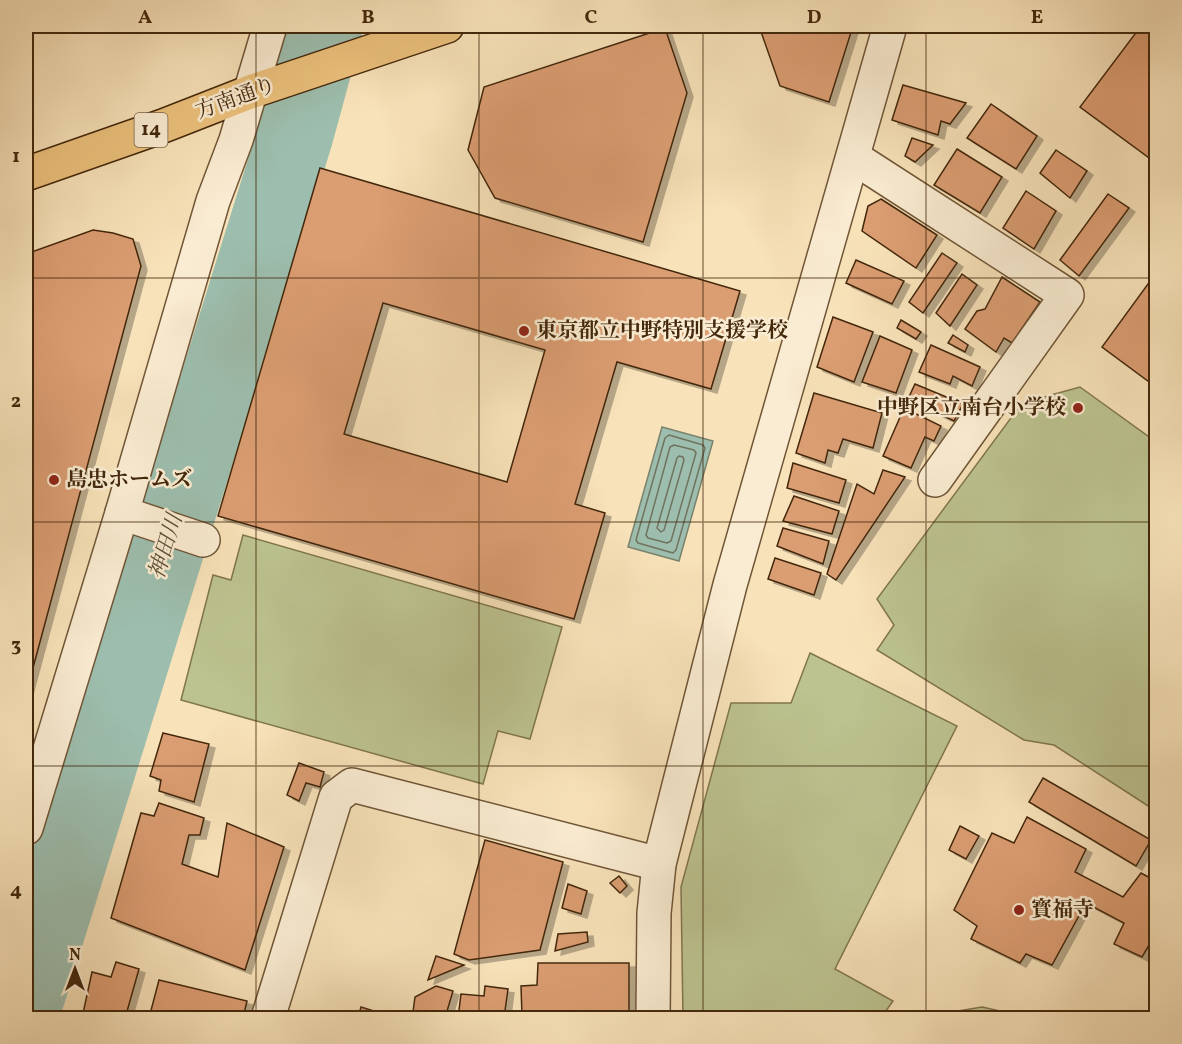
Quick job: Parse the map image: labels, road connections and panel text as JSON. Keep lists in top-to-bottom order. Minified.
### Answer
{"streets":{"main road":["方南通り","14"]},"water":["神田川"],"places":["東京都立中野特別支援学校","中野区立南台小学校","島忠ホームズ","寳福寺"],"north":"top","grid":{"columns":["A","B","C","D","E"],"rows":["1","2","3","4"]}}
